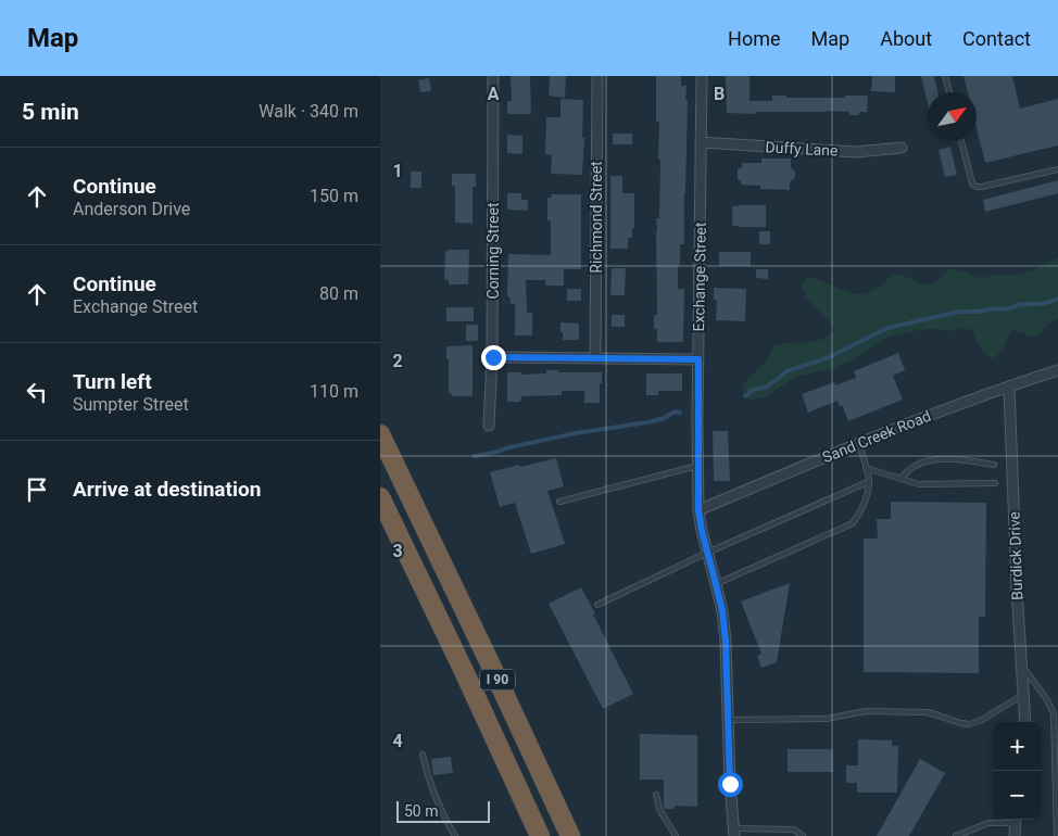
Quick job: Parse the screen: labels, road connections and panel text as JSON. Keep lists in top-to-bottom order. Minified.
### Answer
{"streets":{"highway":["I 90"],"street":["Duffy Lane","Richmond Street","Corning Street","Exchange Street","Sand Creek Road","Burdick Drive"]},"crossings":[["Duffy Lane","Exchange Street"],["Exchange Street","Sand Creek Road"],["Sand Creek Road","Burdick Drive"]],"scale_bar":"50 m","north":"top right","page":{"header":"Map","nav":["Home","Map","About","Contact"],"heading":["5 min","Walk · 340 m"],"list":[["Continue","Anderson Drive","150 m"],["Continue","Exchange Street","80 m"],["Turn left","Sumpter Street","110 m"],"Arrive at destination"],"map_buttons":["+","−"],"scale":"50 m"},"grid":{"columns":["A","B"],"rows":["1","2","3","4"]}}
